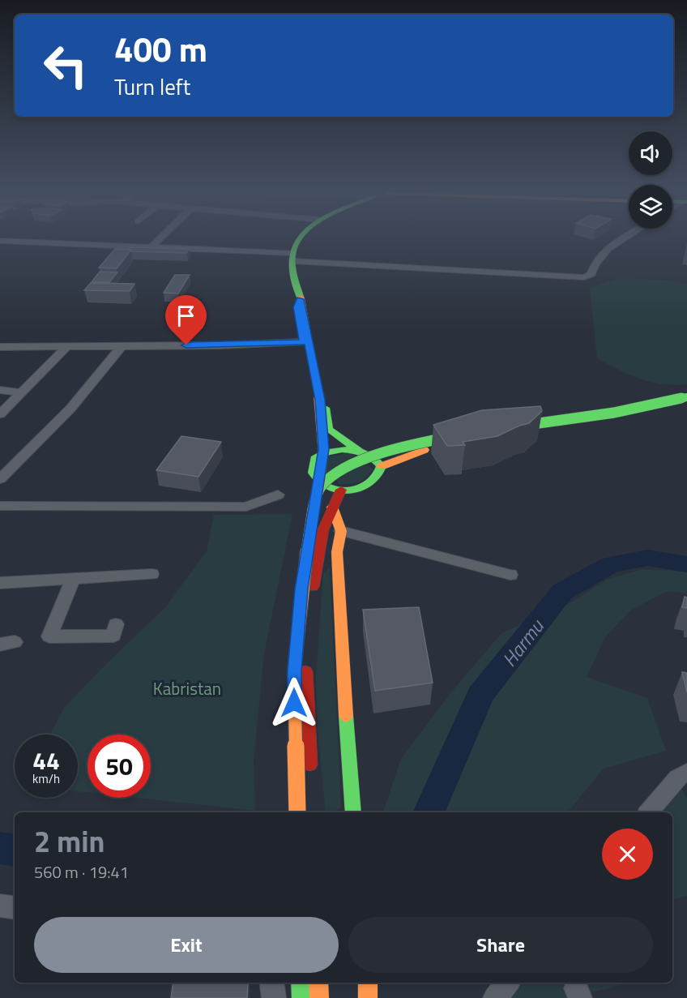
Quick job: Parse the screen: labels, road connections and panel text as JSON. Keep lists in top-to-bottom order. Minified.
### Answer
{"water":["Harmu"],"parks":["Kabristan"],"page":{"turn":["400 m","Turn left"],"speed":"44 km/h","limit":"50","heading":["2 min","560 m · 19:41"],"buttons":["Exit","Share"]}}
